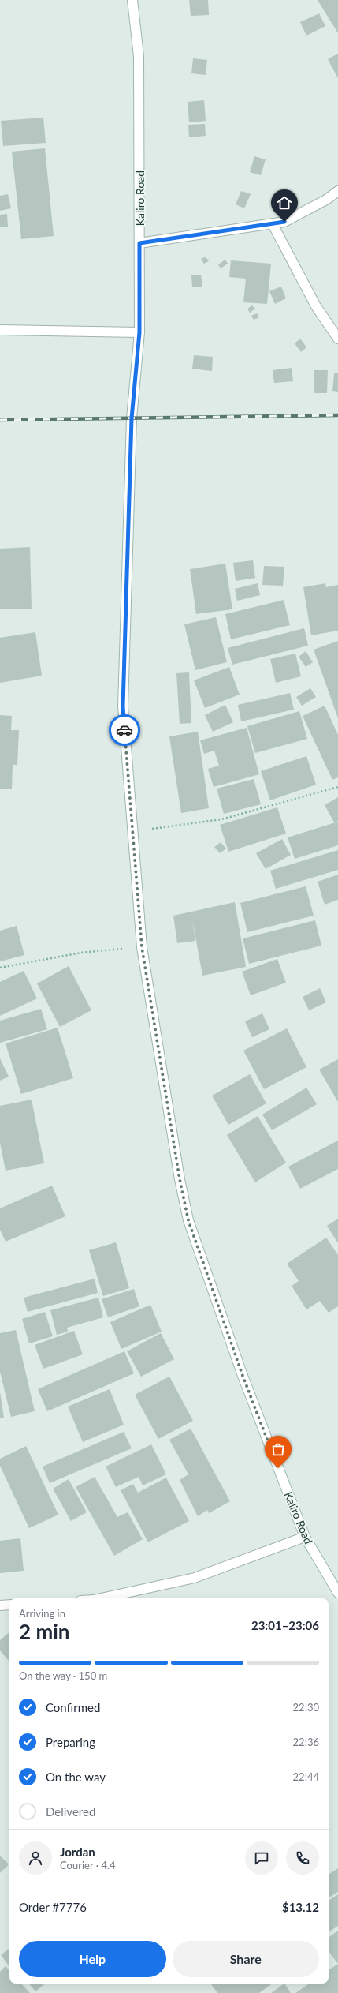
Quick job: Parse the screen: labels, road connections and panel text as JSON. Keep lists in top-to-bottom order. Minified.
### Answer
{"streets":{"main road":["Kaliro Road"]},"page":{"heading":["2 min","Arriving in","23:01–23:06"],"panel":["Jordan","Courier · 4.4","Order #7776","$13.12"],"bar":"On the way · 150 m","list":[["Confirmed","22:30"],["Preparing","22:36"],["On the way","22:44"],"Delivered"],"buttons":["Help","Share"]}}
